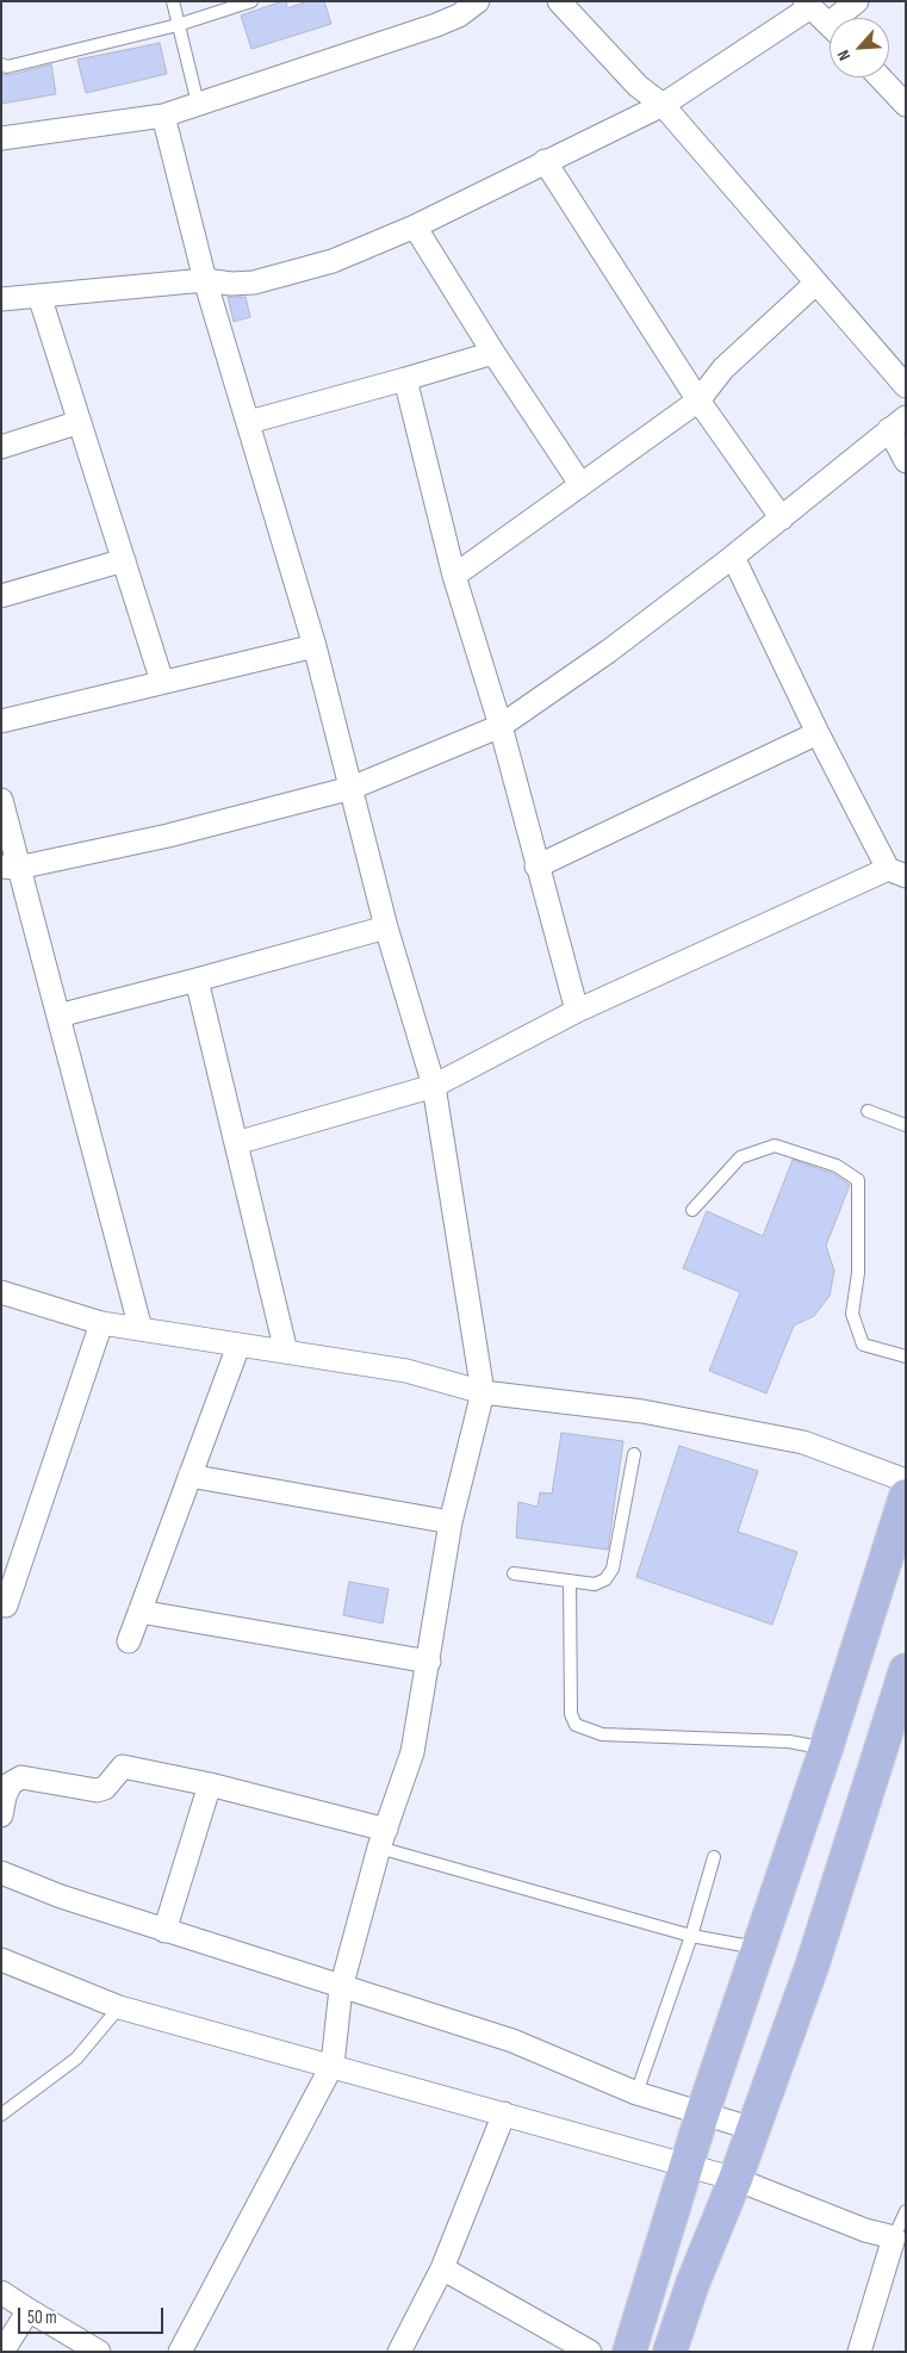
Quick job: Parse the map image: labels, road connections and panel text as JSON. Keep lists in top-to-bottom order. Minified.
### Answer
{"scale_bar":"50 m","north":"bottom left"}
